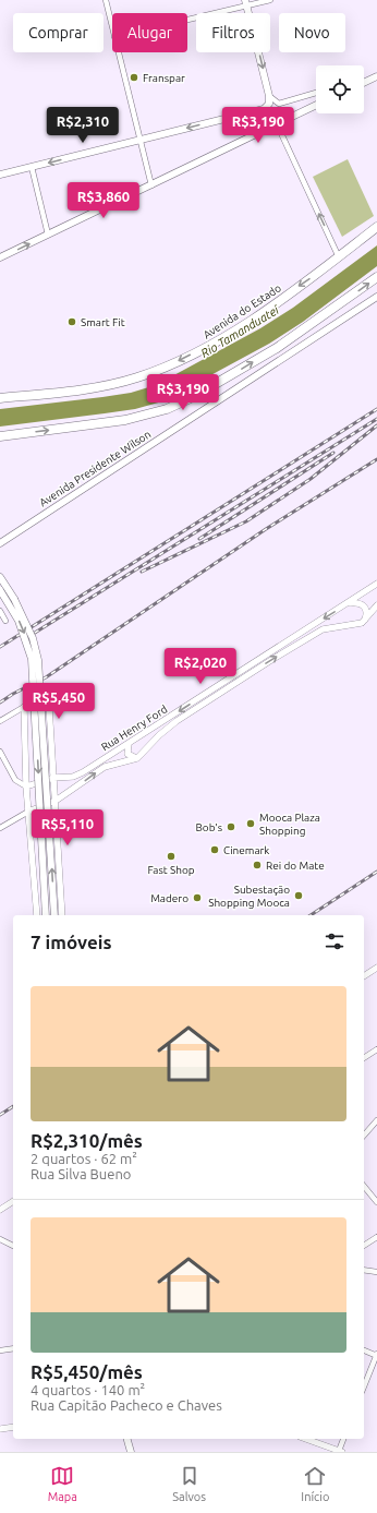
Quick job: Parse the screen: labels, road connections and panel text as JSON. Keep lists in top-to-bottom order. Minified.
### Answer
{"streets":{"highway":["Avenida do Estado"],"main road":["Avenida Presidente Wilson"],"street":["Rua Henry Ford"]},"water":["Rio Tamanduateí"],"places":["Franspar","Smart Fit","Mooca Plaza Shopping","Bob's","Cinemark","Fast Shop","Rei do Mate","Subestação Shopping Mooca","Madero"],"page":{"chip":["Comprar","Alugar","Filtros","Novo"],"price":["R$2,310","R$3,190","R$3,860","R$3,190","R$2,020","R$5,450","R$5,110"],"heading":"7 imóveis","list":[{"name":"R$2,310/mês","note":"2 quartos · 62 m² · Rua Silva Bueno"},{"name":"R$5,450/mês","note":"4 quartos · 140 m² · Rua Capitão Pacheco e Chaves"}],"tabs":["Mapa","Salvos","Início"]}}
